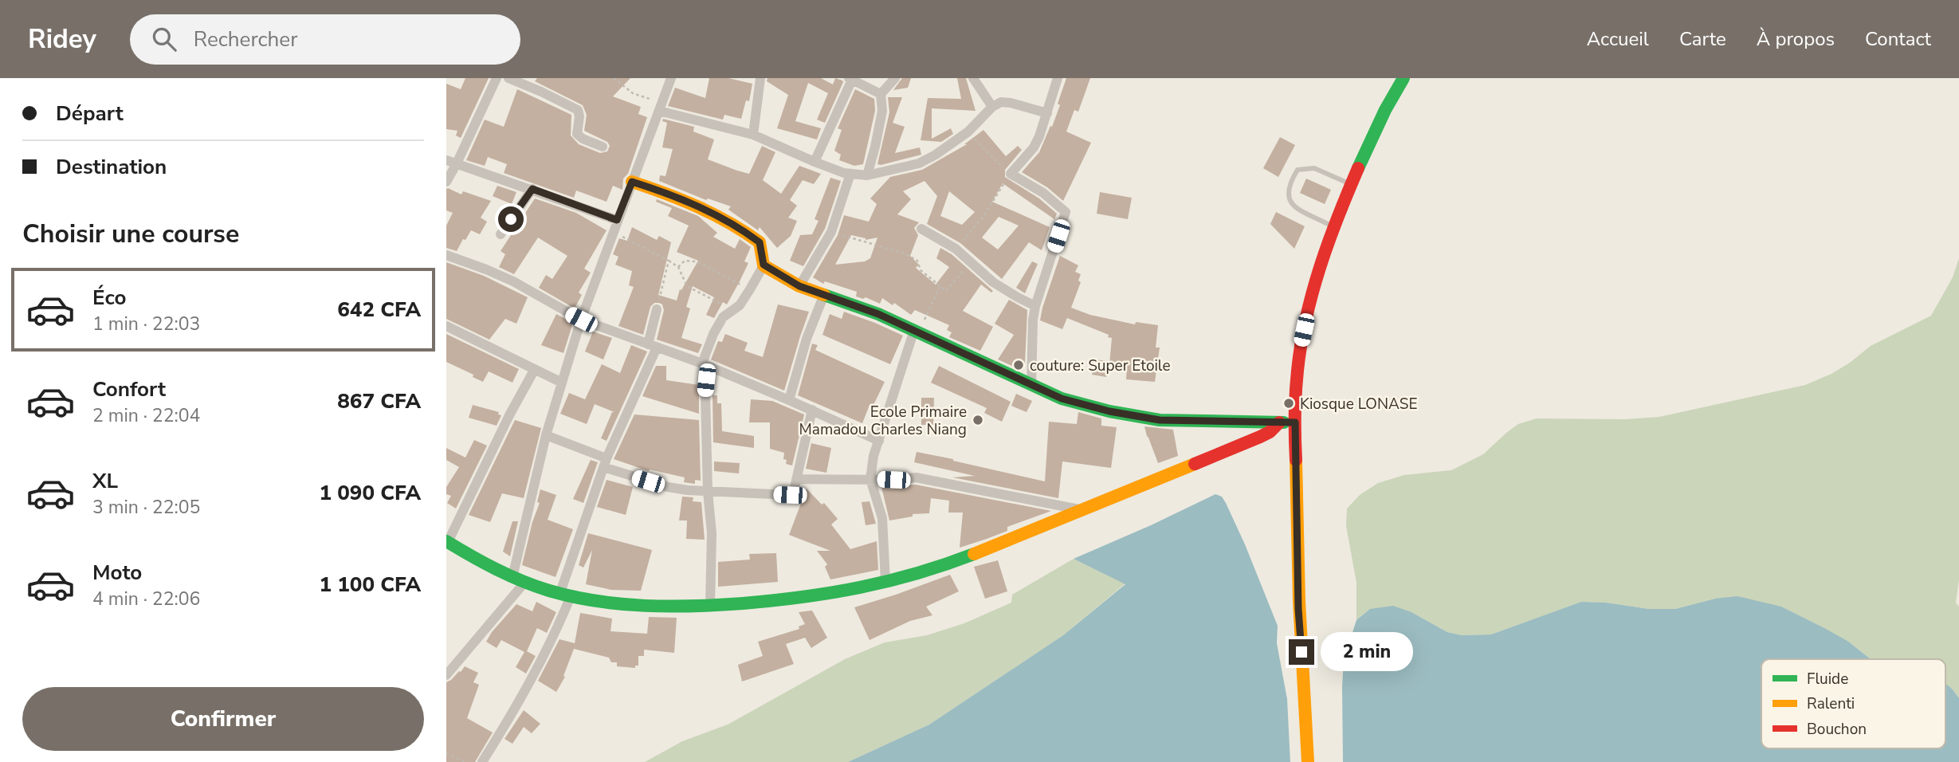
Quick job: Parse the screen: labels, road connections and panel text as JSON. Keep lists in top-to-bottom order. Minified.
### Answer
{"places":["couture: Super Etoile","Kiosque LONASE","Ecole Primaire Mamadou Charles Niang"],"legend":["Fluide","Ralenti","Bouchon"],"page":{"header":"Ridey","search":"Rechercher","nav":["Accueil","Carte","À propos","Contact"],"banner":["Départ","Destination"],"heading":"Choisir une course","list":[{"name":"Éco","note":"1 min · 22:03","value":"642 CFA"},{"name":"Confort","note":"2 min · 22:04","value":"867 CFA"},{"name":"XL","note":"3 min · 22:05","value":"1 090 CFA"},{"name":"Moto","note":"4 min · 22:06","value":"1 100 CFA"}],"bubble":"2 min","buttons":"Confirmer"}}
